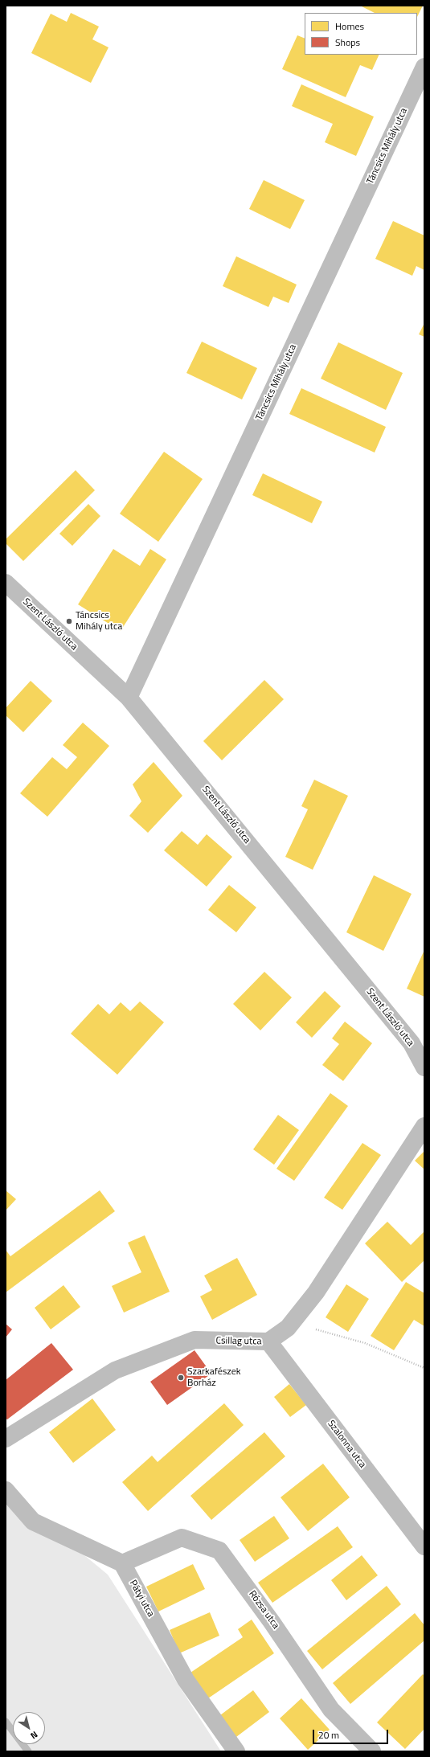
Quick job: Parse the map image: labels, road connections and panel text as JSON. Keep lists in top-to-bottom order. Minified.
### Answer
{"streets":{"street":["Táncsics Mihály utca","Szent László utca","Csillag utca","Szalonna utca","Pátyi utca","Rózsa utca"]},"crossings":[["Táncsics Mihály utca","Szent László utca"],["Csillag utca","Szalonna utca"],["Pátyi utca","Rózsa utca"]],"places":["Táncsics Mihály utca","Szarkafészek Borház"],"legend":["Homes","Shops"],"scale_bar":"20 m","north":"bottom right"}
